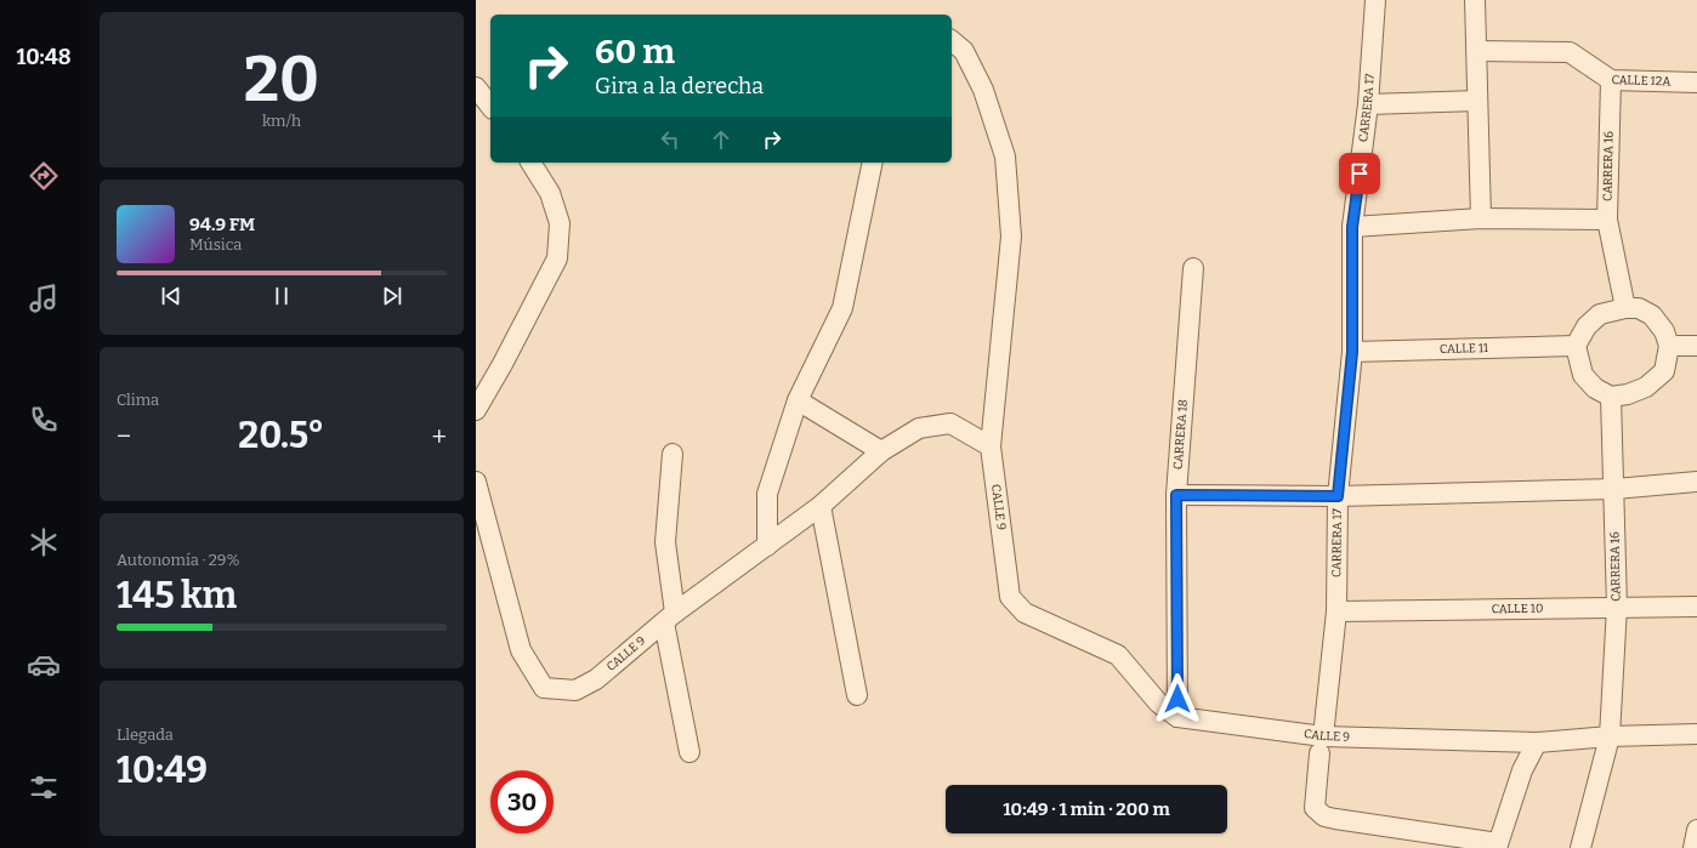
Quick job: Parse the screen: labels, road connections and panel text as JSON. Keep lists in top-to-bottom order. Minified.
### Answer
{"streets":{"street":["CALLE 12A","CARRERA 17","CARRERA 16","CALLE 11","CARRERA 18","CALLE 9","CALLE 10"]},"crossings":[["CALLE 12A","CARRERA 16"],["CARRERA 17","CALLE 11"],["CARRERA 17","CALLE 9"],["CARRERA 17","CALLE 10"],["CARRERA 16","CALLE 11"],["CARRERA 16","CALLE 9"],["CARRERA 16","CALLE 10"],["CARRERA 18","CALLE 9"]],"page":{"tabs":"10:48","tile":[["20","km/h"],"Clima",["Autonomía · 29%","145 km"],["Llegada","10:49"]],"turn":["60 m","Gira a la derecha"],"song":["94.9 FM","Música"],"heat":["−","20.5°","+"],"limit":"30","trip":"10:49 · 1 min · 200 m"}}
